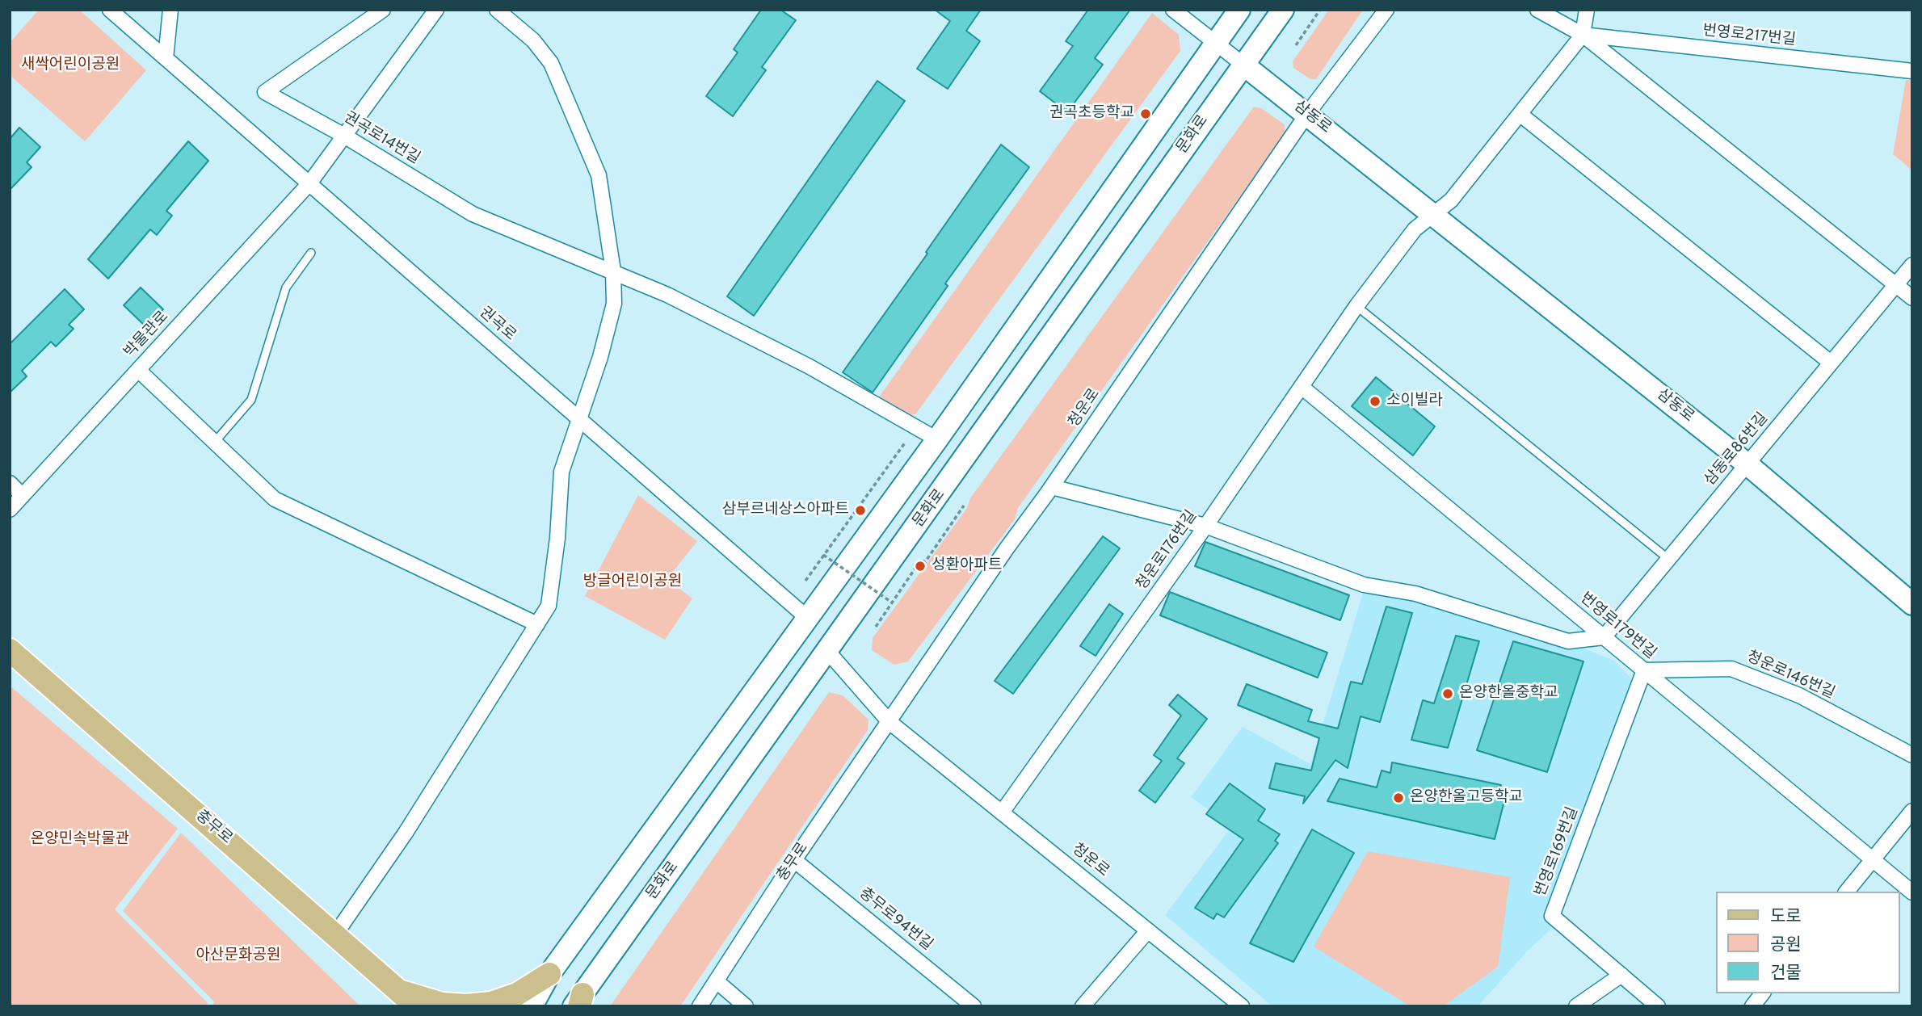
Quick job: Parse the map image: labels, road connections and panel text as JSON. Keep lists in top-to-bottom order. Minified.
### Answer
{"streets":{"main road":["삼동로","문화로","충무로"],"street":["번영로217번길","권곡로14번길","권곡로","박물관로","청운로","삼동로86번길","청운로176번길","번영로179번길","청운로146번길","번영로169번길","충무로94번길"]},"crossings":[["삼동로","문화로"],["삼동로","청운로"],["삼동로","삼동로86번길"],["삼동로","청운로176번길"],["문화로","청운로"],["권곡로14번길","박물관로"],["권곡로","박물관로"],["청운로","청운로176번길"],["청운로","충무로"],["삼동로86번길","번영로179번길"],["청운로176번길","번영로179번길"],["번영로179번길","청운로146번길"],["번영로179번길","번영로169번길"],["청운로146번길","번영로169번길"],["충무로","충무로94번길"]],"parks":["새싹어린이공원","방글어린이공원","온양민속박물관","아산문화공원"],"places":["권곡초등학교","소이빌라","삼부르네상스아파트","성환아파트","온양한올중학교","온양한올고등학교"],"legend":["도로","공원","건물"]}
